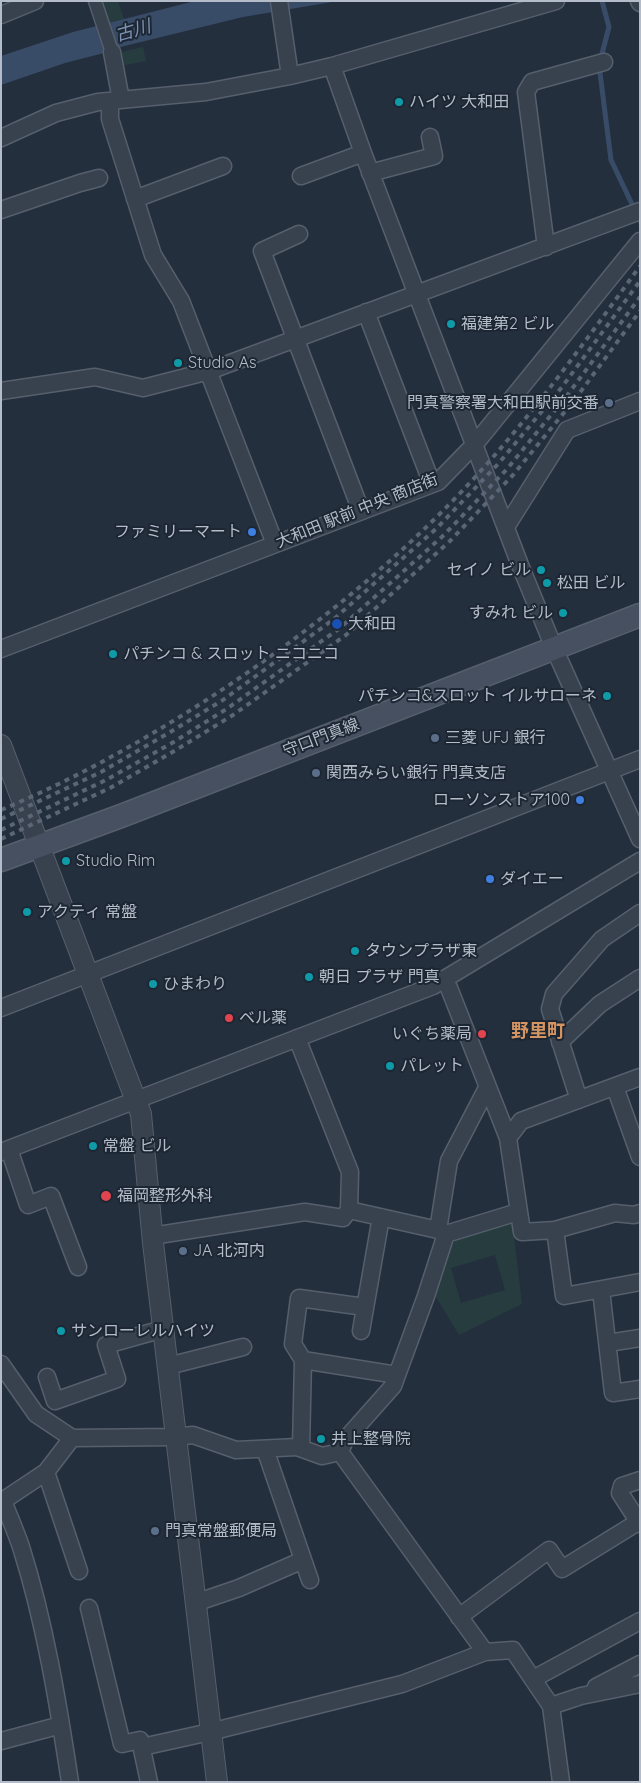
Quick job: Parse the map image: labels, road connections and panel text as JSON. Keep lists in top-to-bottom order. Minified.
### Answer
{"streets":{"main road":["守口門真線"],"street":["大和田 駅前 中央 商店街"]},"districts":["野里町"],"water":["古川"],"places":["ハイツ 大和田","福建第2 ビル","Studio As","門真警察署大和田駅前交番","ファミリーマート","セイノ ビル","松田 ビル","すみれ ビル","大和田","パチンコ & スロット ニコニコ","パチンコ&スロット イルサローネ","三菱 UFJ 銀行","関西みらい銀行 門真支店","ローソンストア100","Studio Rim","ダイエー","アクティ 常盤","タウンプラザ東","朝日 プラザ 門真","ひまわり","ベル薬","いぐち薬局","パレット","常盤 ビル","福岡整形外科","JA 北河内","サンローレルハイツ","井上整骨院","門真常盤郵便局"]}
